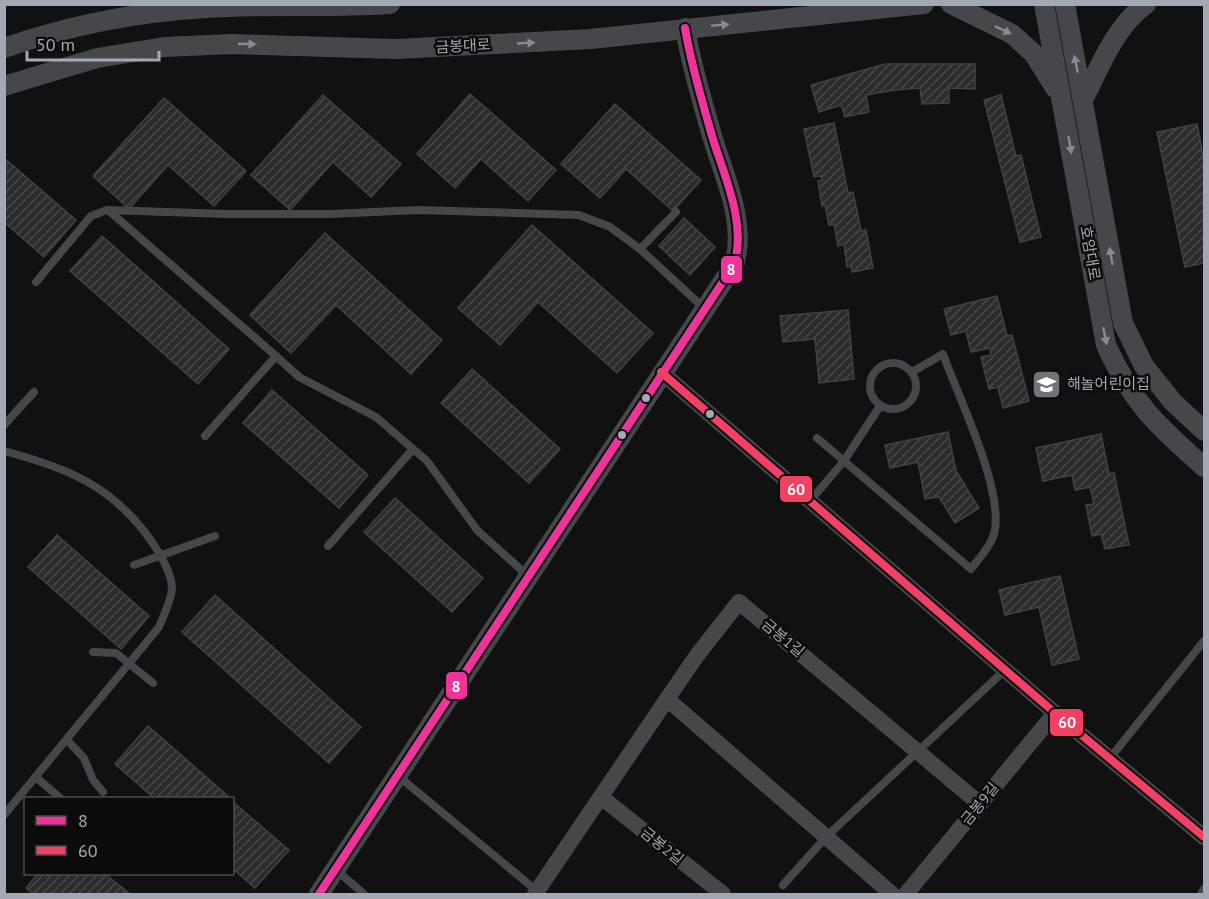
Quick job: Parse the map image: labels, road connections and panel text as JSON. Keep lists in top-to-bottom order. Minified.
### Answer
{"streets":{"street":["금봉대로","호암대로","금봉1길","금봉9길","금봉2길"]},"crossings":[["금봉1길","금봉9길"],["금봉1길","금봉2길"]],"places":{"school or university":["해놀어린이집"]},"lines":["transit line 8","transit line 60"],"legend":["8","60"],"scale_bar":"50 m"}
